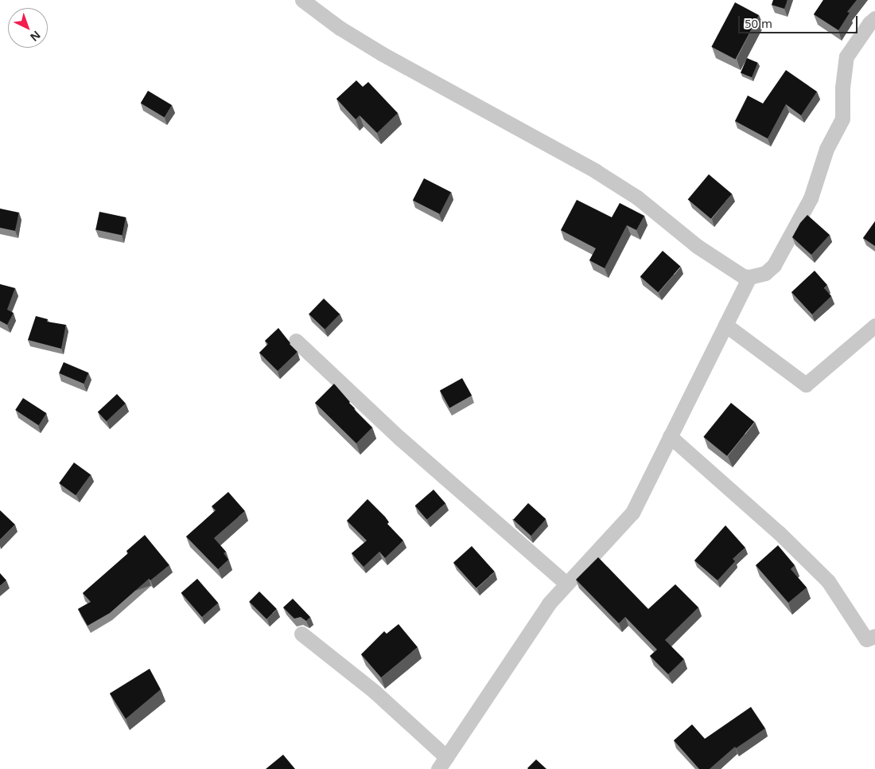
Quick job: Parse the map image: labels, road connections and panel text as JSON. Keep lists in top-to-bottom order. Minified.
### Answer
{"scale_bar":"50 m","north":"bottom right"}
